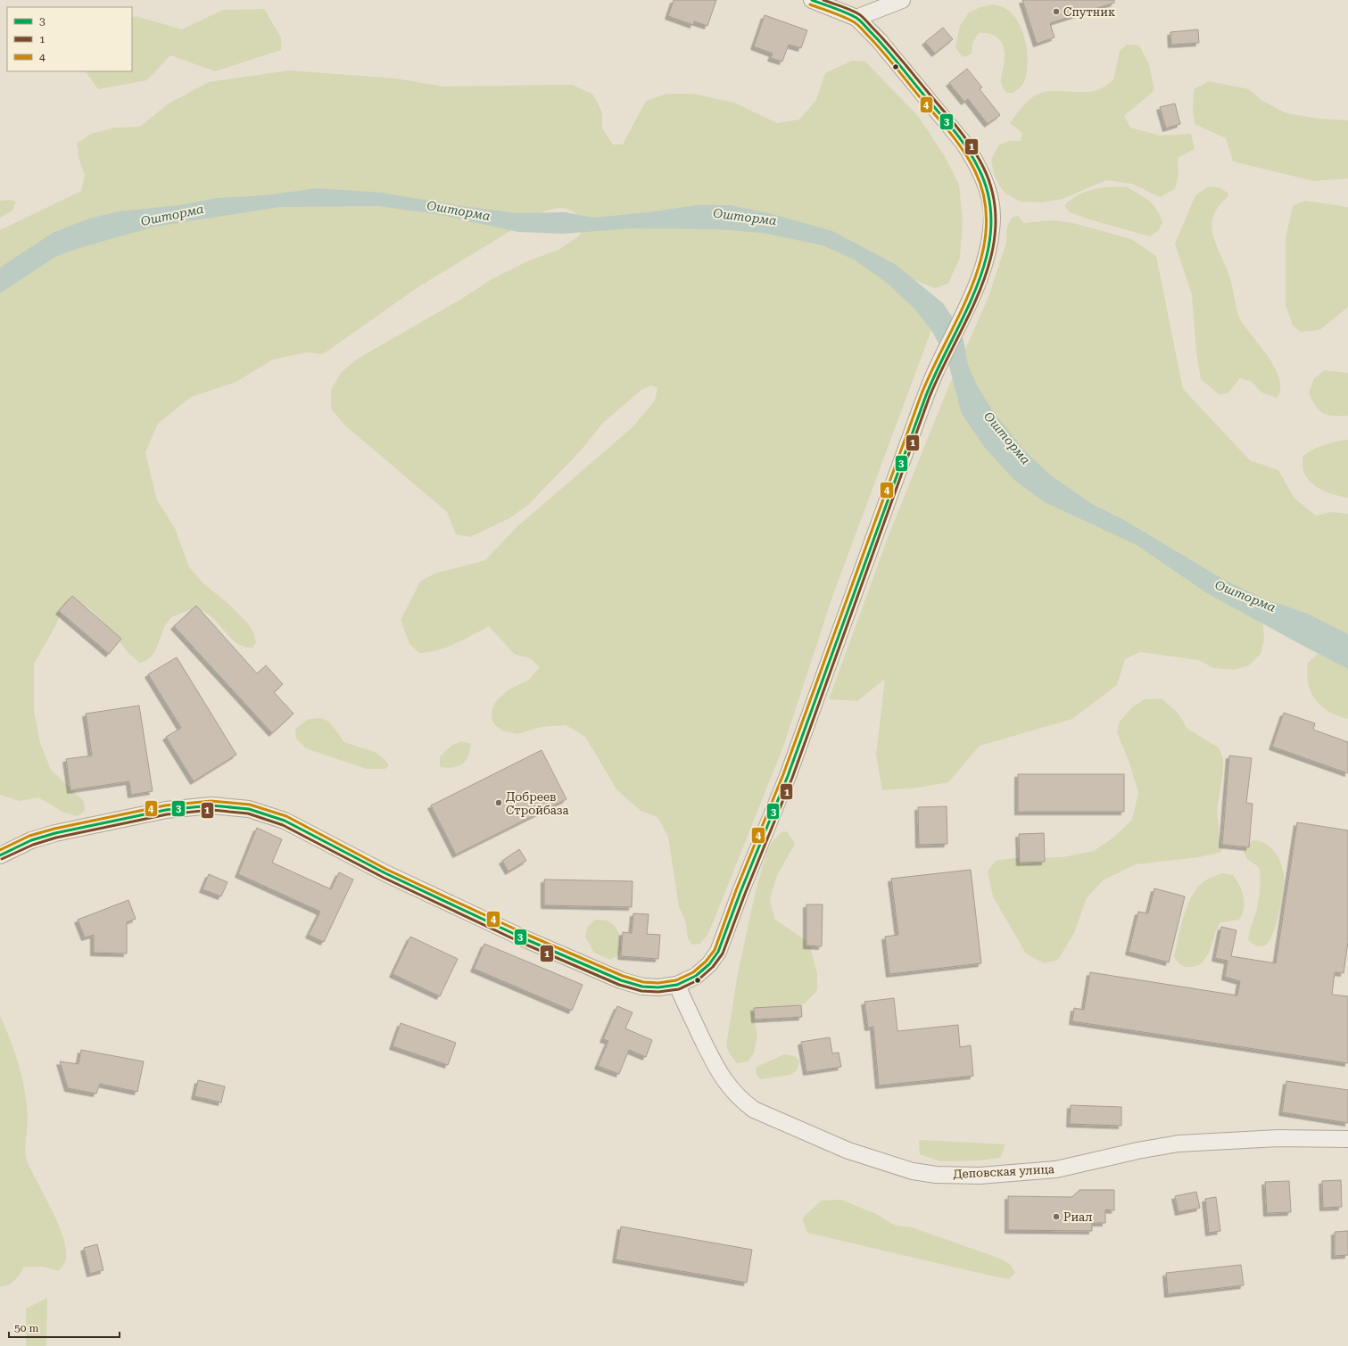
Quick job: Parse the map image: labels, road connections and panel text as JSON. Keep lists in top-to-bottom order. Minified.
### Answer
{"streets":{"street":["Деповская улица"]},"water":["Ошторма"],"places":["Спутник","Добреев Стройбаза","Риал"],"lines":["transit line 3","transit line 1","transit line 4"],"legend":["3","1","4"],"scale_bar":"50 m"}
